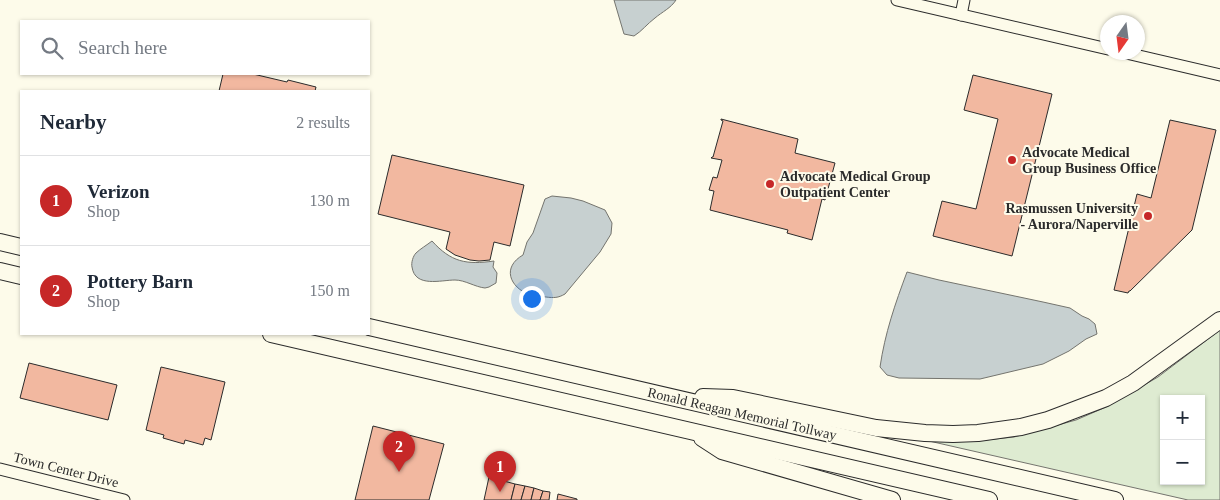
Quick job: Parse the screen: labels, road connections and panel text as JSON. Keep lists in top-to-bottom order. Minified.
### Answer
{"streets":{"highway":["Ronald Reagan Memorial Tollway"],"street":["Town Center Drive"]},"places":["Advocate Medical Group Business Office","Advocate Medical Group Outpatient Center","Rasmussen University - Aurora/Naperville"],"north":"bottom","page":{"search":"Search here","heading":["Nearby","2 results"],"list":[{"mark":"1","name":"Verizon","note":"Shop","value":"130 m"},{"mark":"2","name":"Pottery Barn","note":"Shop","value":"150 m"}],"map_buttons":["+","−"],"pins":["2","1"]}}
